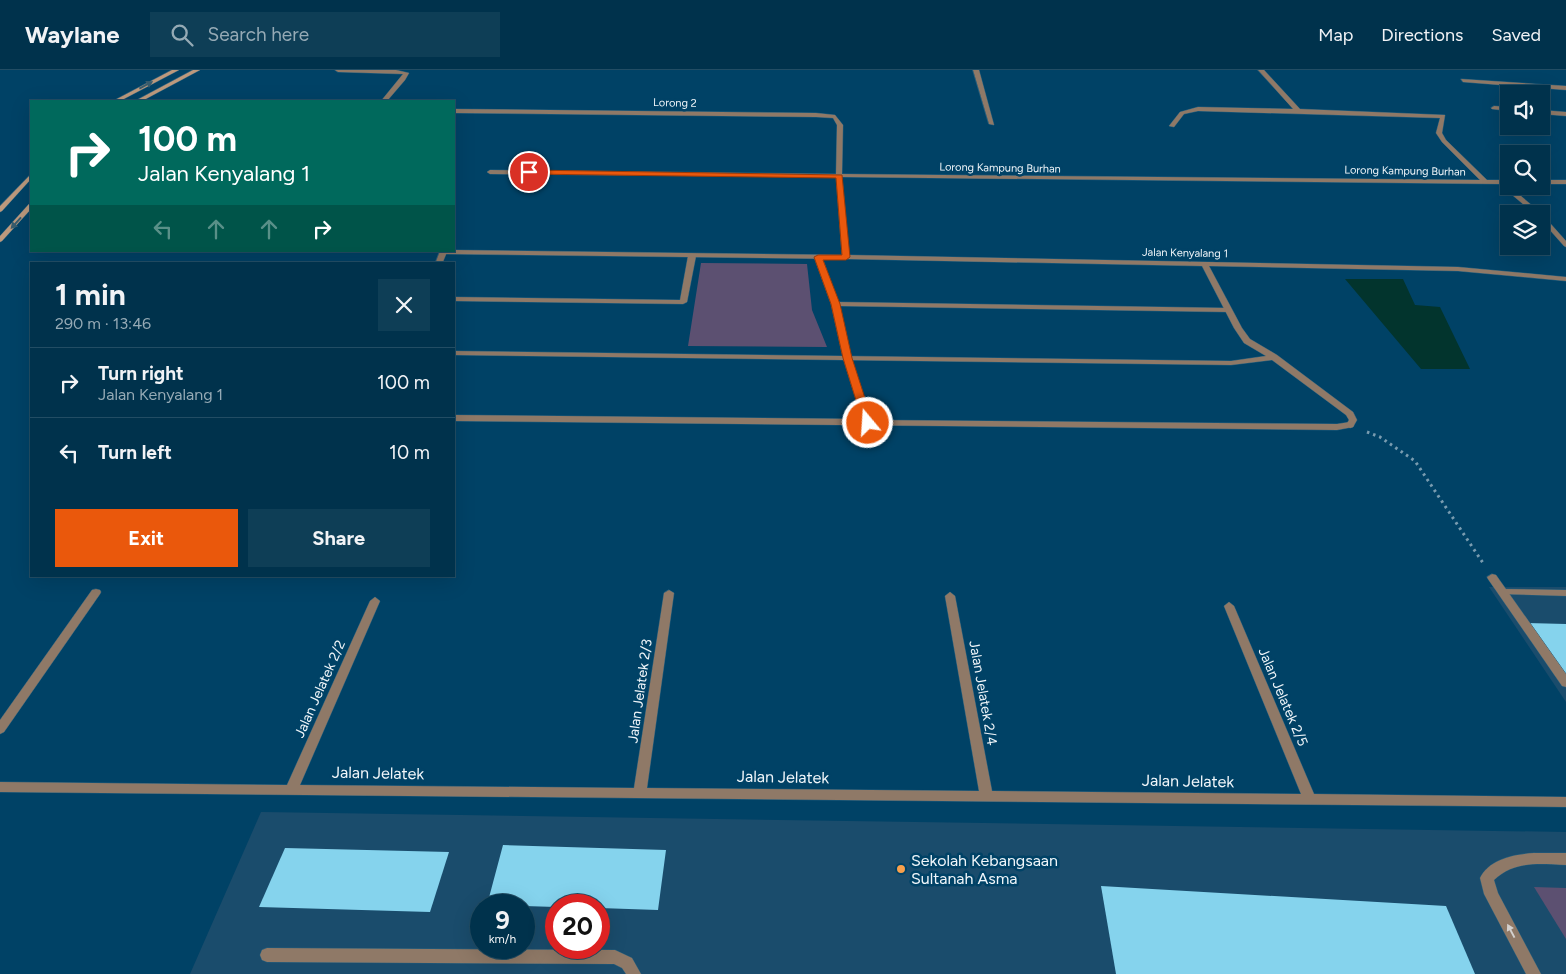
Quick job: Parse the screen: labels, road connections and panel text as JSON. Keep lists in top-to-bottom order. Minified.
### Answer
{"streets":{"street":["Lorong 2","Lorong Kampung Burhan","Jalan Kenyalang 1","Jalan Jelatek 2/2","Jalan Jelatek 2/3","Jalan Jelatek 2/4","Jalan Jelatek 2/5","Jalan Jelatek"]},"crossings":[["Lorong 2","Lorong Kampung Burhan"],["Jalan Jelatek 2/2","Jalan Jelatek"],["Jalan Jelatek 2/3","Jalan Jelatek"],["Jalan Jelatek 2/4","Jalan Jelatek"],["Jalan Jelatek 2/5","Jalan Jelatek"]],"places":["Sekolah Kebangsaan Sultanah Asma"],"page":{"header":"Waylane","search":"Search here","nav":["Map","Directions","Saved"],"turn":["100 m","Jalan Kenyalang 1"],"heading":["1 min","290 m · 13:46"],"list":[{"name":"Turn right","note":"Jalan Kenyalang 1","value":"100 m"},{"name":"Turn left","value":"10 m"}],"buttons":["Exit","Share"],"speed":"9 km/h","limit":"20"}}
